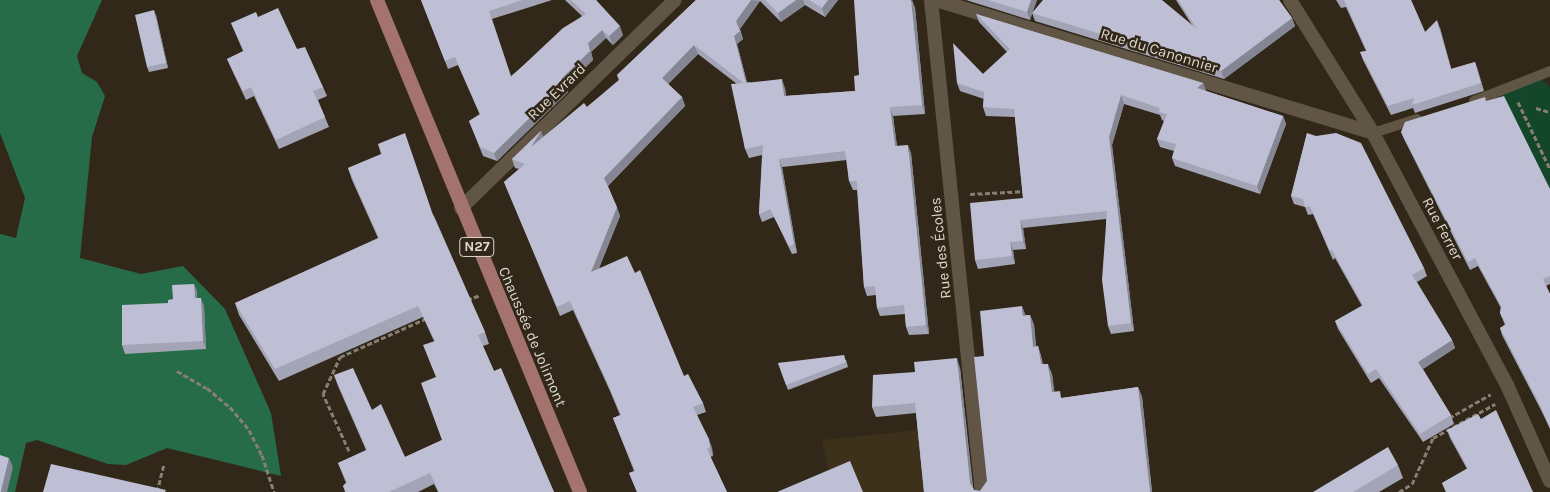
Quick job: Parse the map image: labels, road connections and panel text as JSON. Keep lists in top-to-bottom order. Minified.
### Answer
{"streets":{"main road":["N27","Chaussée de Jolimont"],"street":["Rue du Canonnier","Rue Evrard","Rue Ferrer","Rue des Écoles"]},"crossings":[["Rue du Canonnier","Rue Ferrer"],["Rue Evrard","Chaussée de Jolimont"]]}
